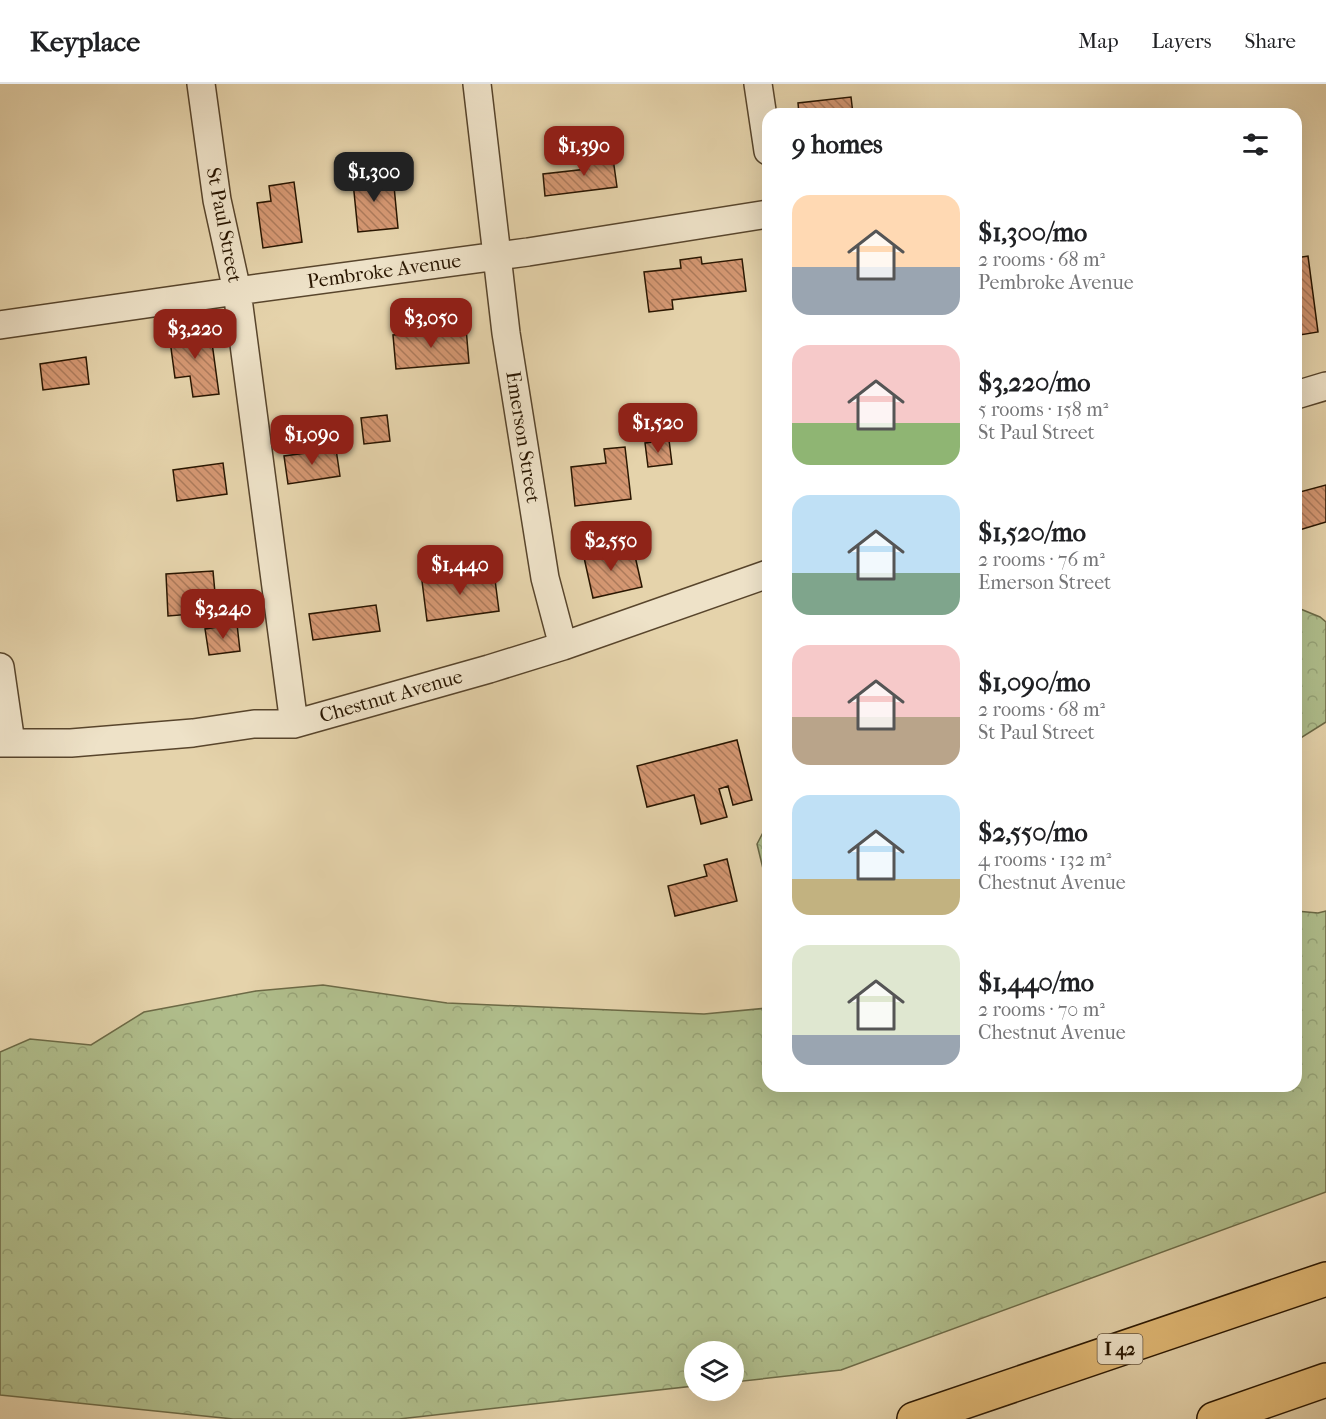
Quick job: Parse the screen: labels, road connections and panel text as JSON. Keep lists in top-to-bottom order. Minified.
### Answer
{"streets":{"highway":["I 42"],"street":["St Paul Street","Pembroke Avenue","Emerson Street","Chestnut Avenue"]},"crossings":[["St Paul Street","Pembroke Avenue"],["St Paul Street","Chestnut Avenue"],["Pembroke Avenue","Emerson Street"],["Emerson Street","Chestnut Avenue"]],"page":{"header":"Keyplace","nav":["Map","Layers","Share"],"heading":"9 homes","price":["$1,390","$1,300","$3,050","$3,220","$1,520","$1,090","$2,550","$1,440","$3,240"],"list":[{"name":"$1,300/mo","note":"2 rooms · 68 m² · Pembroke Avenue"},{"name":"$3,220/mo","note":"5 rooms · 158 m² · St Paul Street"},{"name":"$1,520/mo","note":"2 rooms · 76 m² · Emerson Street"},{"name":"$1,090/mo","note":"2 rooms · 68 m² · St Paul Street"},{"name":"$2,550/mo","note":"4 rooms · 132 m² · Chestnut Avenue"},{"name":"$1,440/mo","note":"2 rooms · 70 m² · Chestnut Avenue"}]}}
